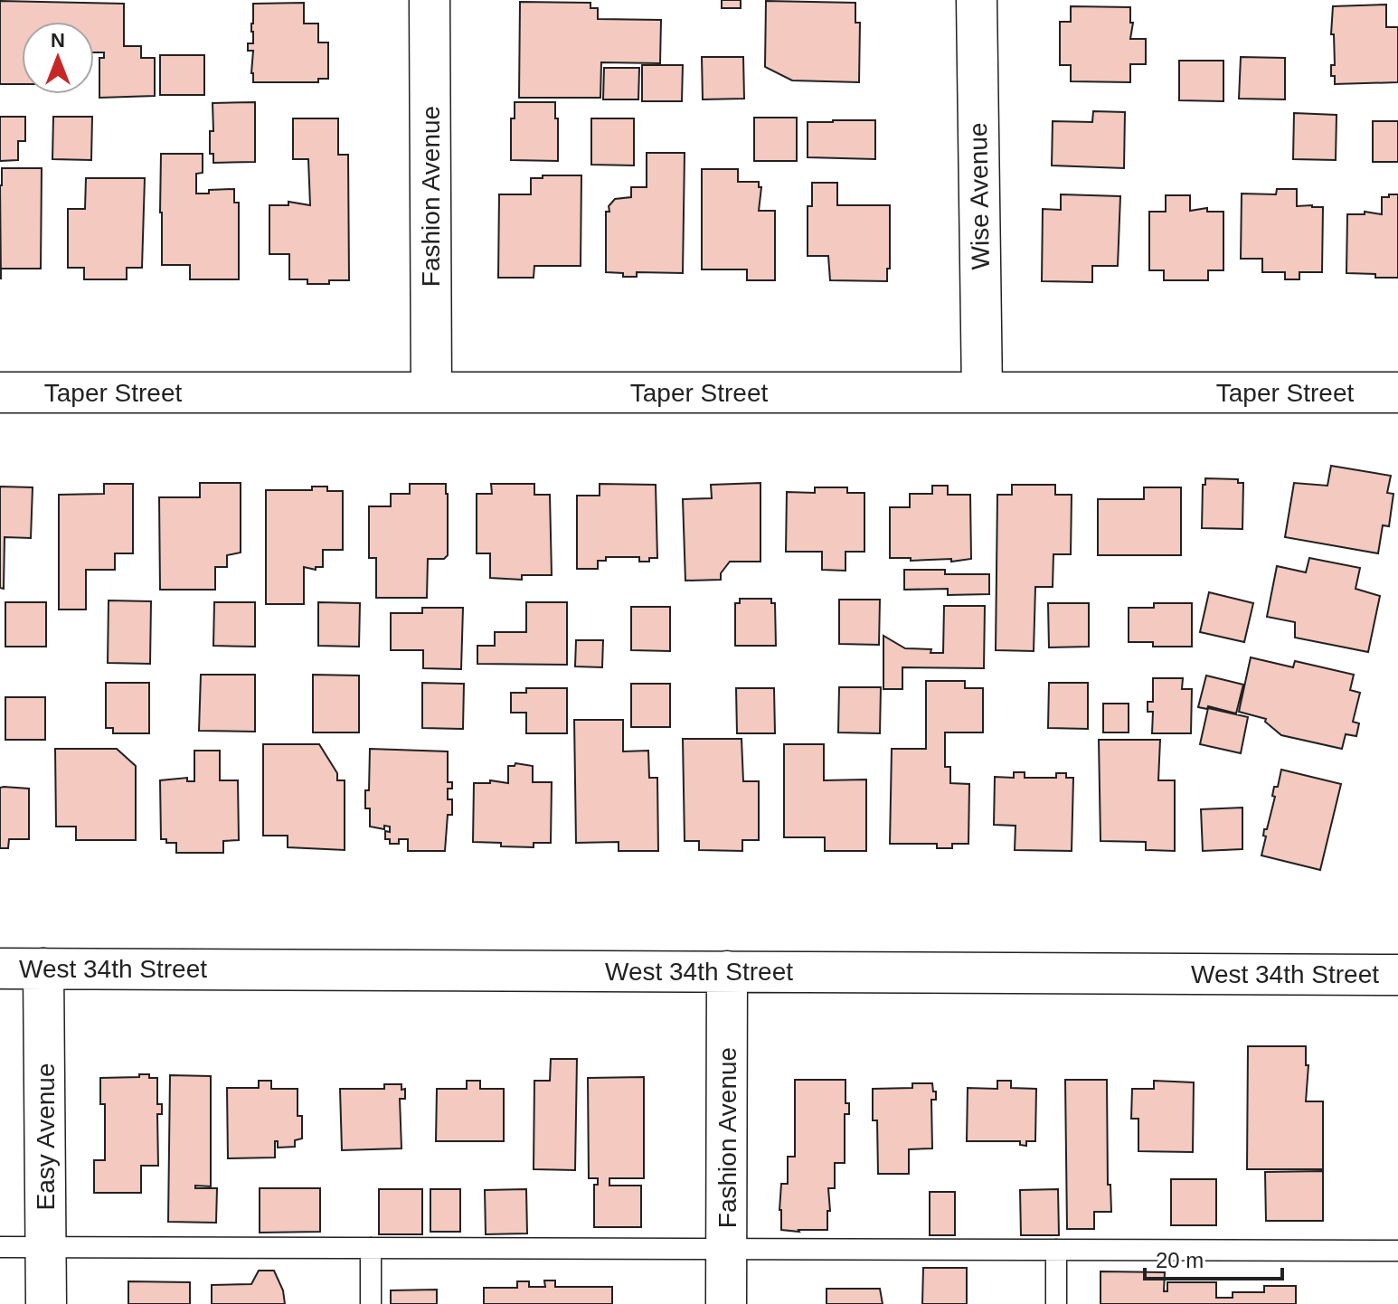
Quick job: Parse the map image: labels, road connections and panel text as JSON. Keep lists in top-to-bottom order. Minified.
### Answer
{"streets":{"street":["Fashion Avenue","Wise Avenue","Taper Street","West 34th Street","Easy Avenue"]},"crossings":[["Fashion Avenue","Taper Street"],["Fashion Avenue","West 34th Street"],["Wise Avenue","Taper Street"],["West 34th Street","Easy Avenue"]],"scale_bar":"20 m","north":"top"}
